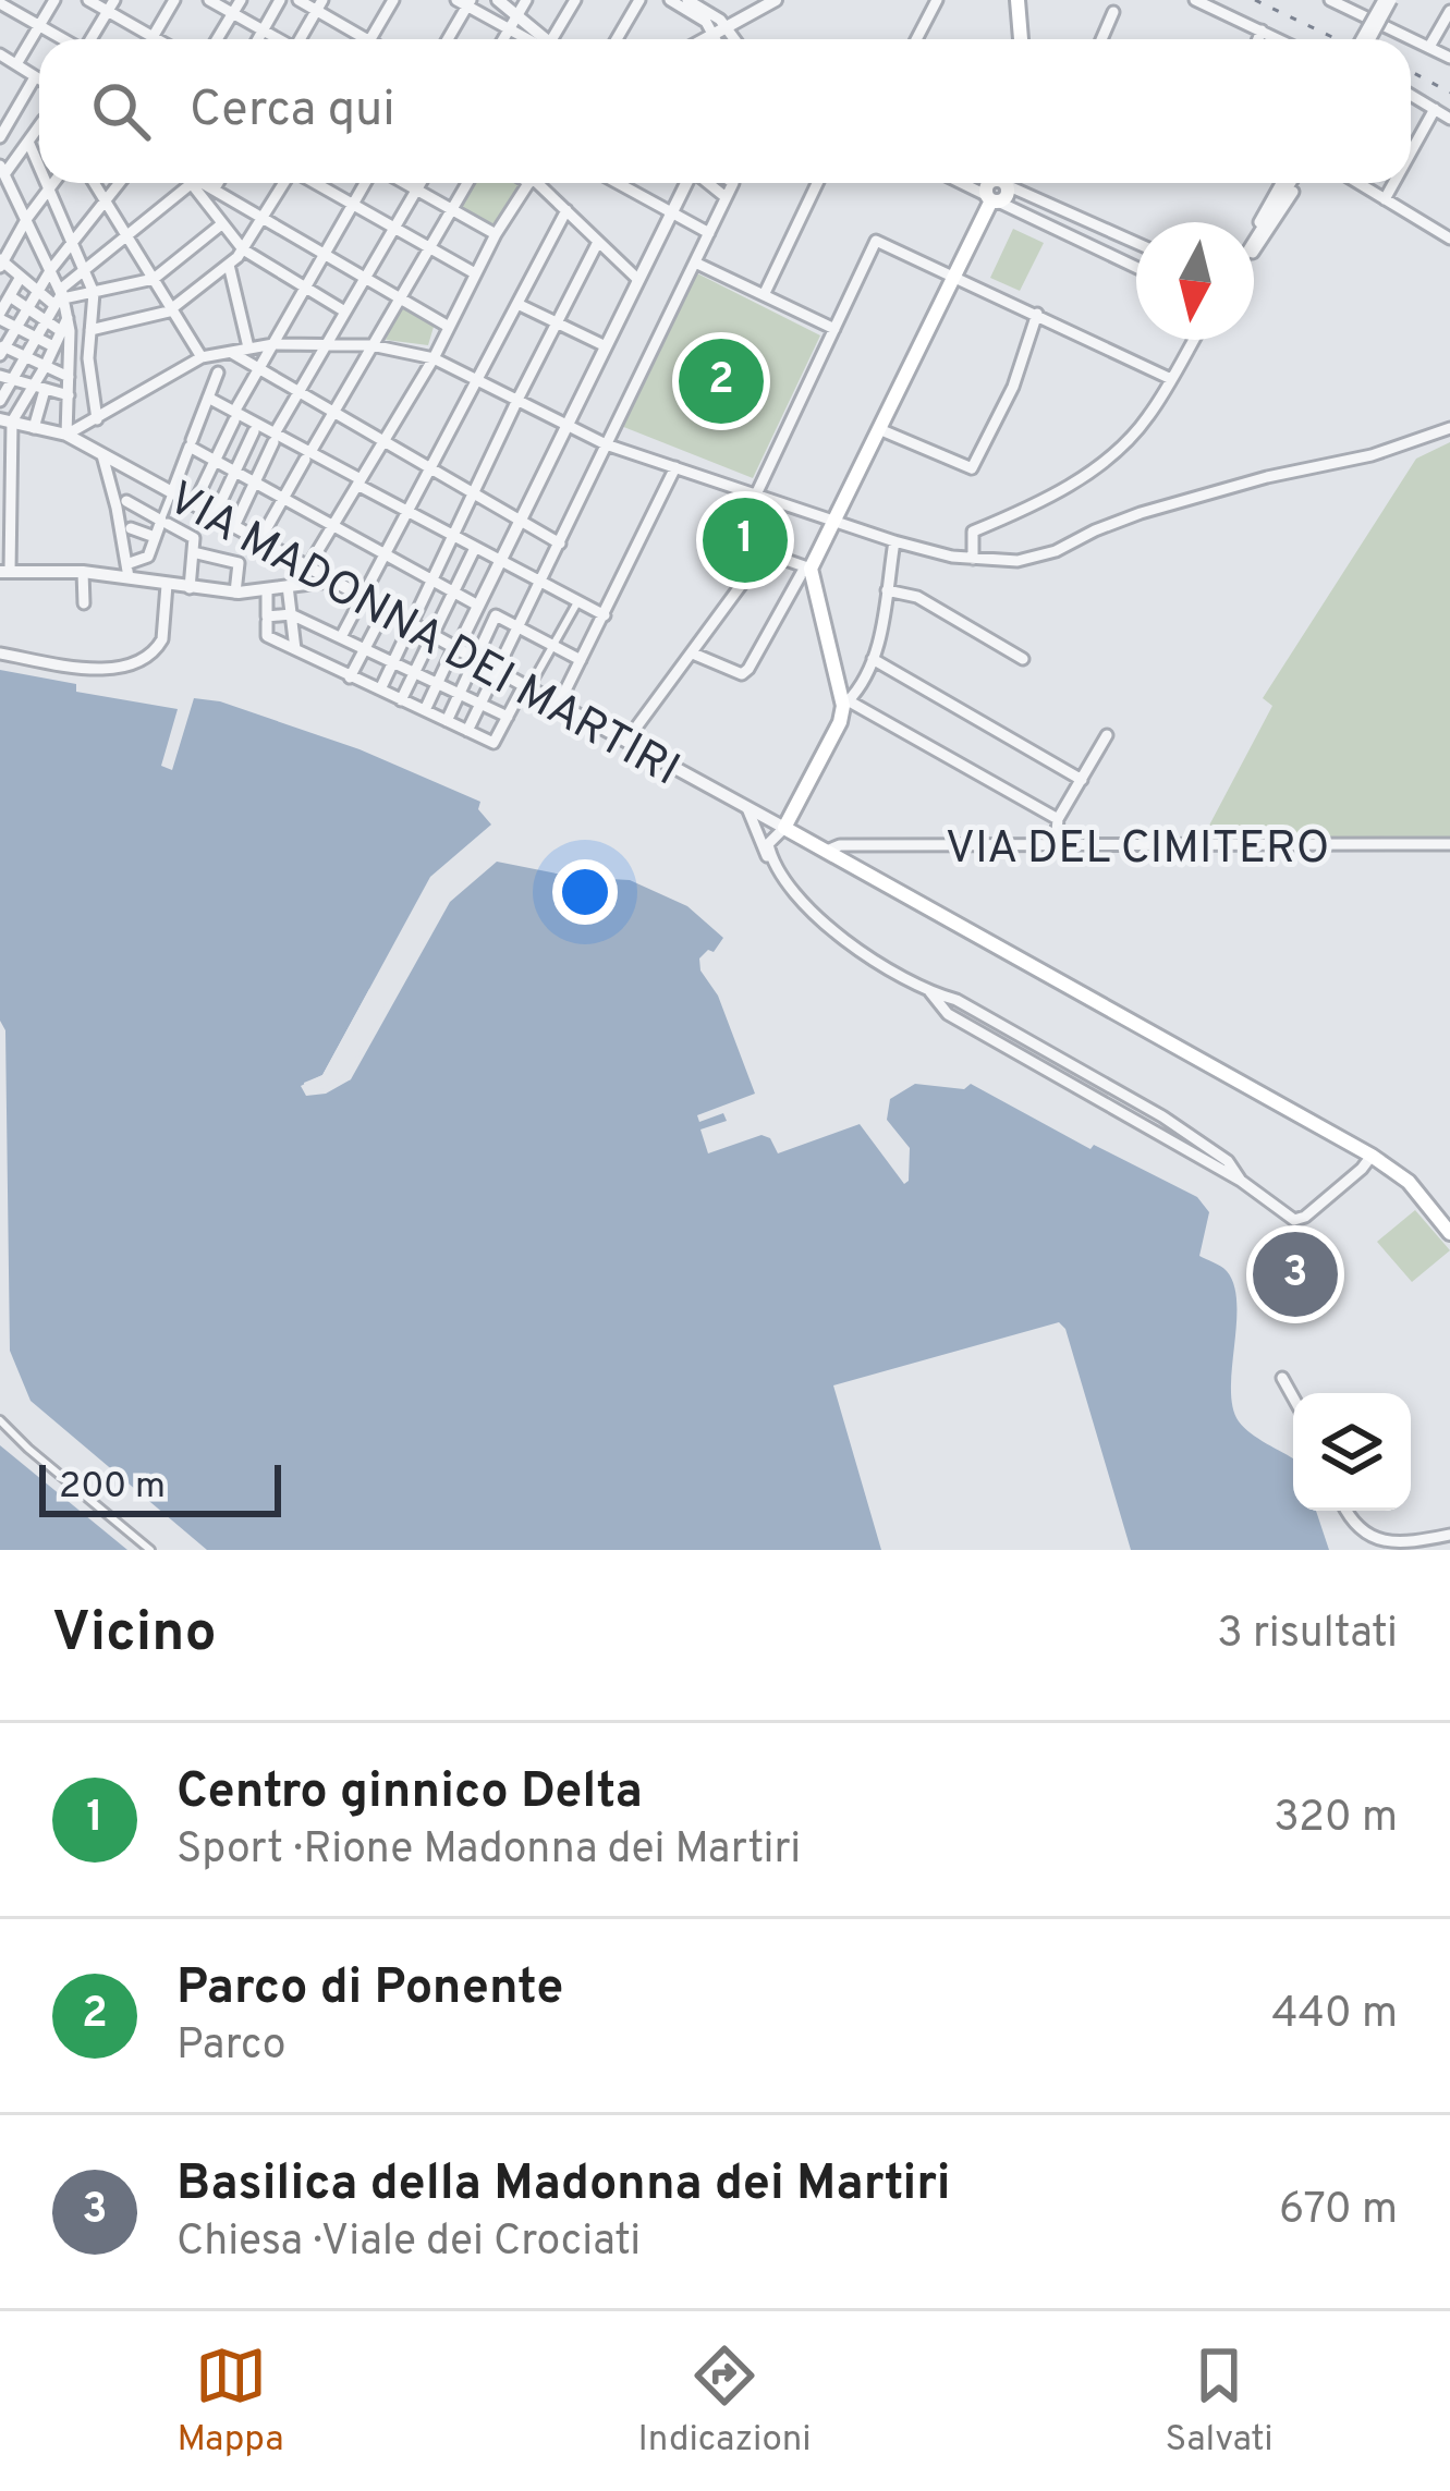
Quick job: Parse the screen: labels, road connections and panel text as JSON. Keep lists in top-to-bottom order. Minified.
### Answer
{"streets":{"street":["VIA MADONNA DEI MARTIRI","VIA DEL CIMITERO"]},"scale_bar":"200 m","north":"bottom","page":{"search":"Cerca qui","pins":["2","1","3"],"scale":"200 m","heading":["Vicino","3 risultati"],"list":[{"mark":"1","name":"Centro ginnico Delta","note":"Sport · Rione Madonna dei Martiri","value":"320 m"},{"mark":"2","name":"Parco di Ponente","note":"Parco","value":"440 m"},{"mark":"3","name":"Basilica della Madonna dei Martiri","note":"Chiesa · Viale dei Crociati","value":"670 m"}],"nav":["Mappa","Indicazioni","Salvati"]}}
